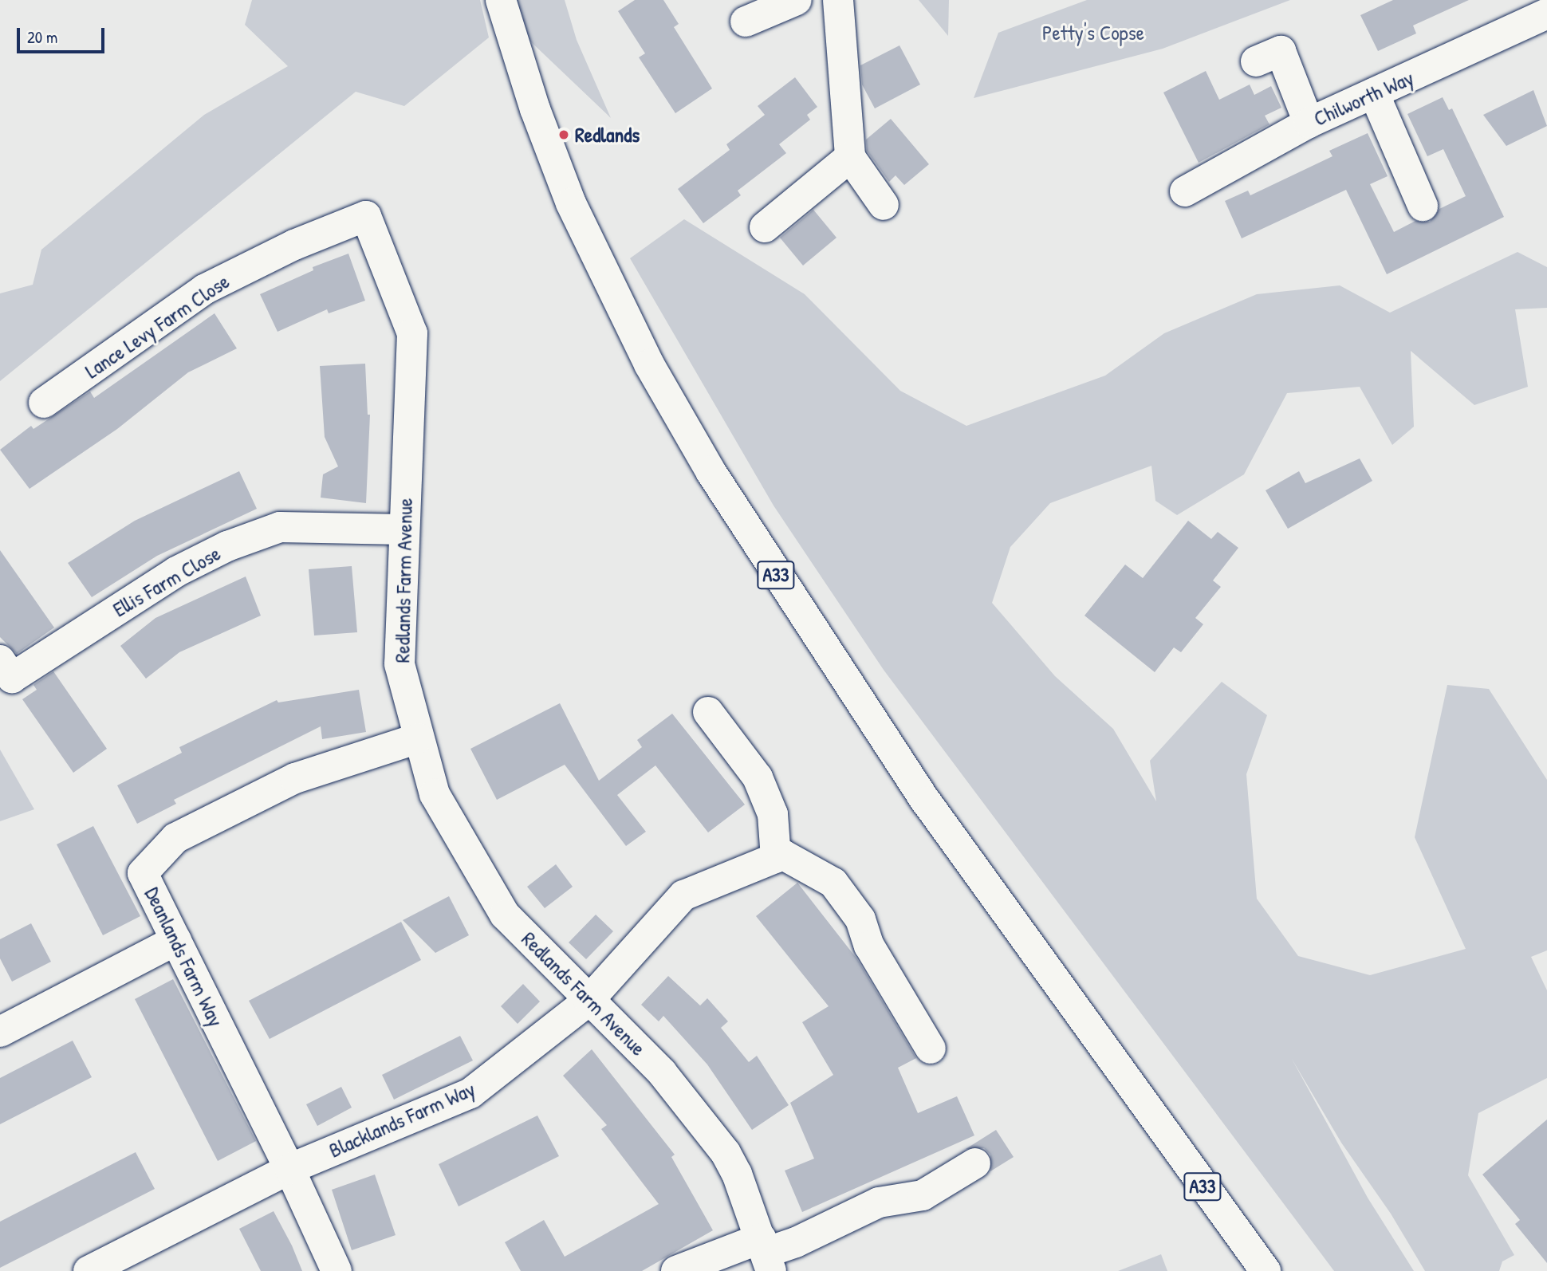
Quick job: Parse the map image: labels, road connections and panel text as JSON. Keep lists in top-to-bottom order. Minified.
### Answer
{"streets":{"main road":["Chilworth Way","Lance Levy Farm Close","A33","Redlands Farm Avenue","Ellis Farm Close","Deanlands Farm Way","Blacklands Farm Way"]},"crossings":[["Lance Levy Farm Close","Redlands Farm Avenue"],["Redlands Farm Avenue","Ellis Farm Close"],["Redlands Farm Avenue","Deanlands Farm Way"],["Redlands Farm Avenue","Blacklands Farm Way"],["Deanlands Farm Way","Blacklands Farm Way"]],"parks":["Petty's Copse"],"places":["Redlands"],"scale_bar":"20 m"}
